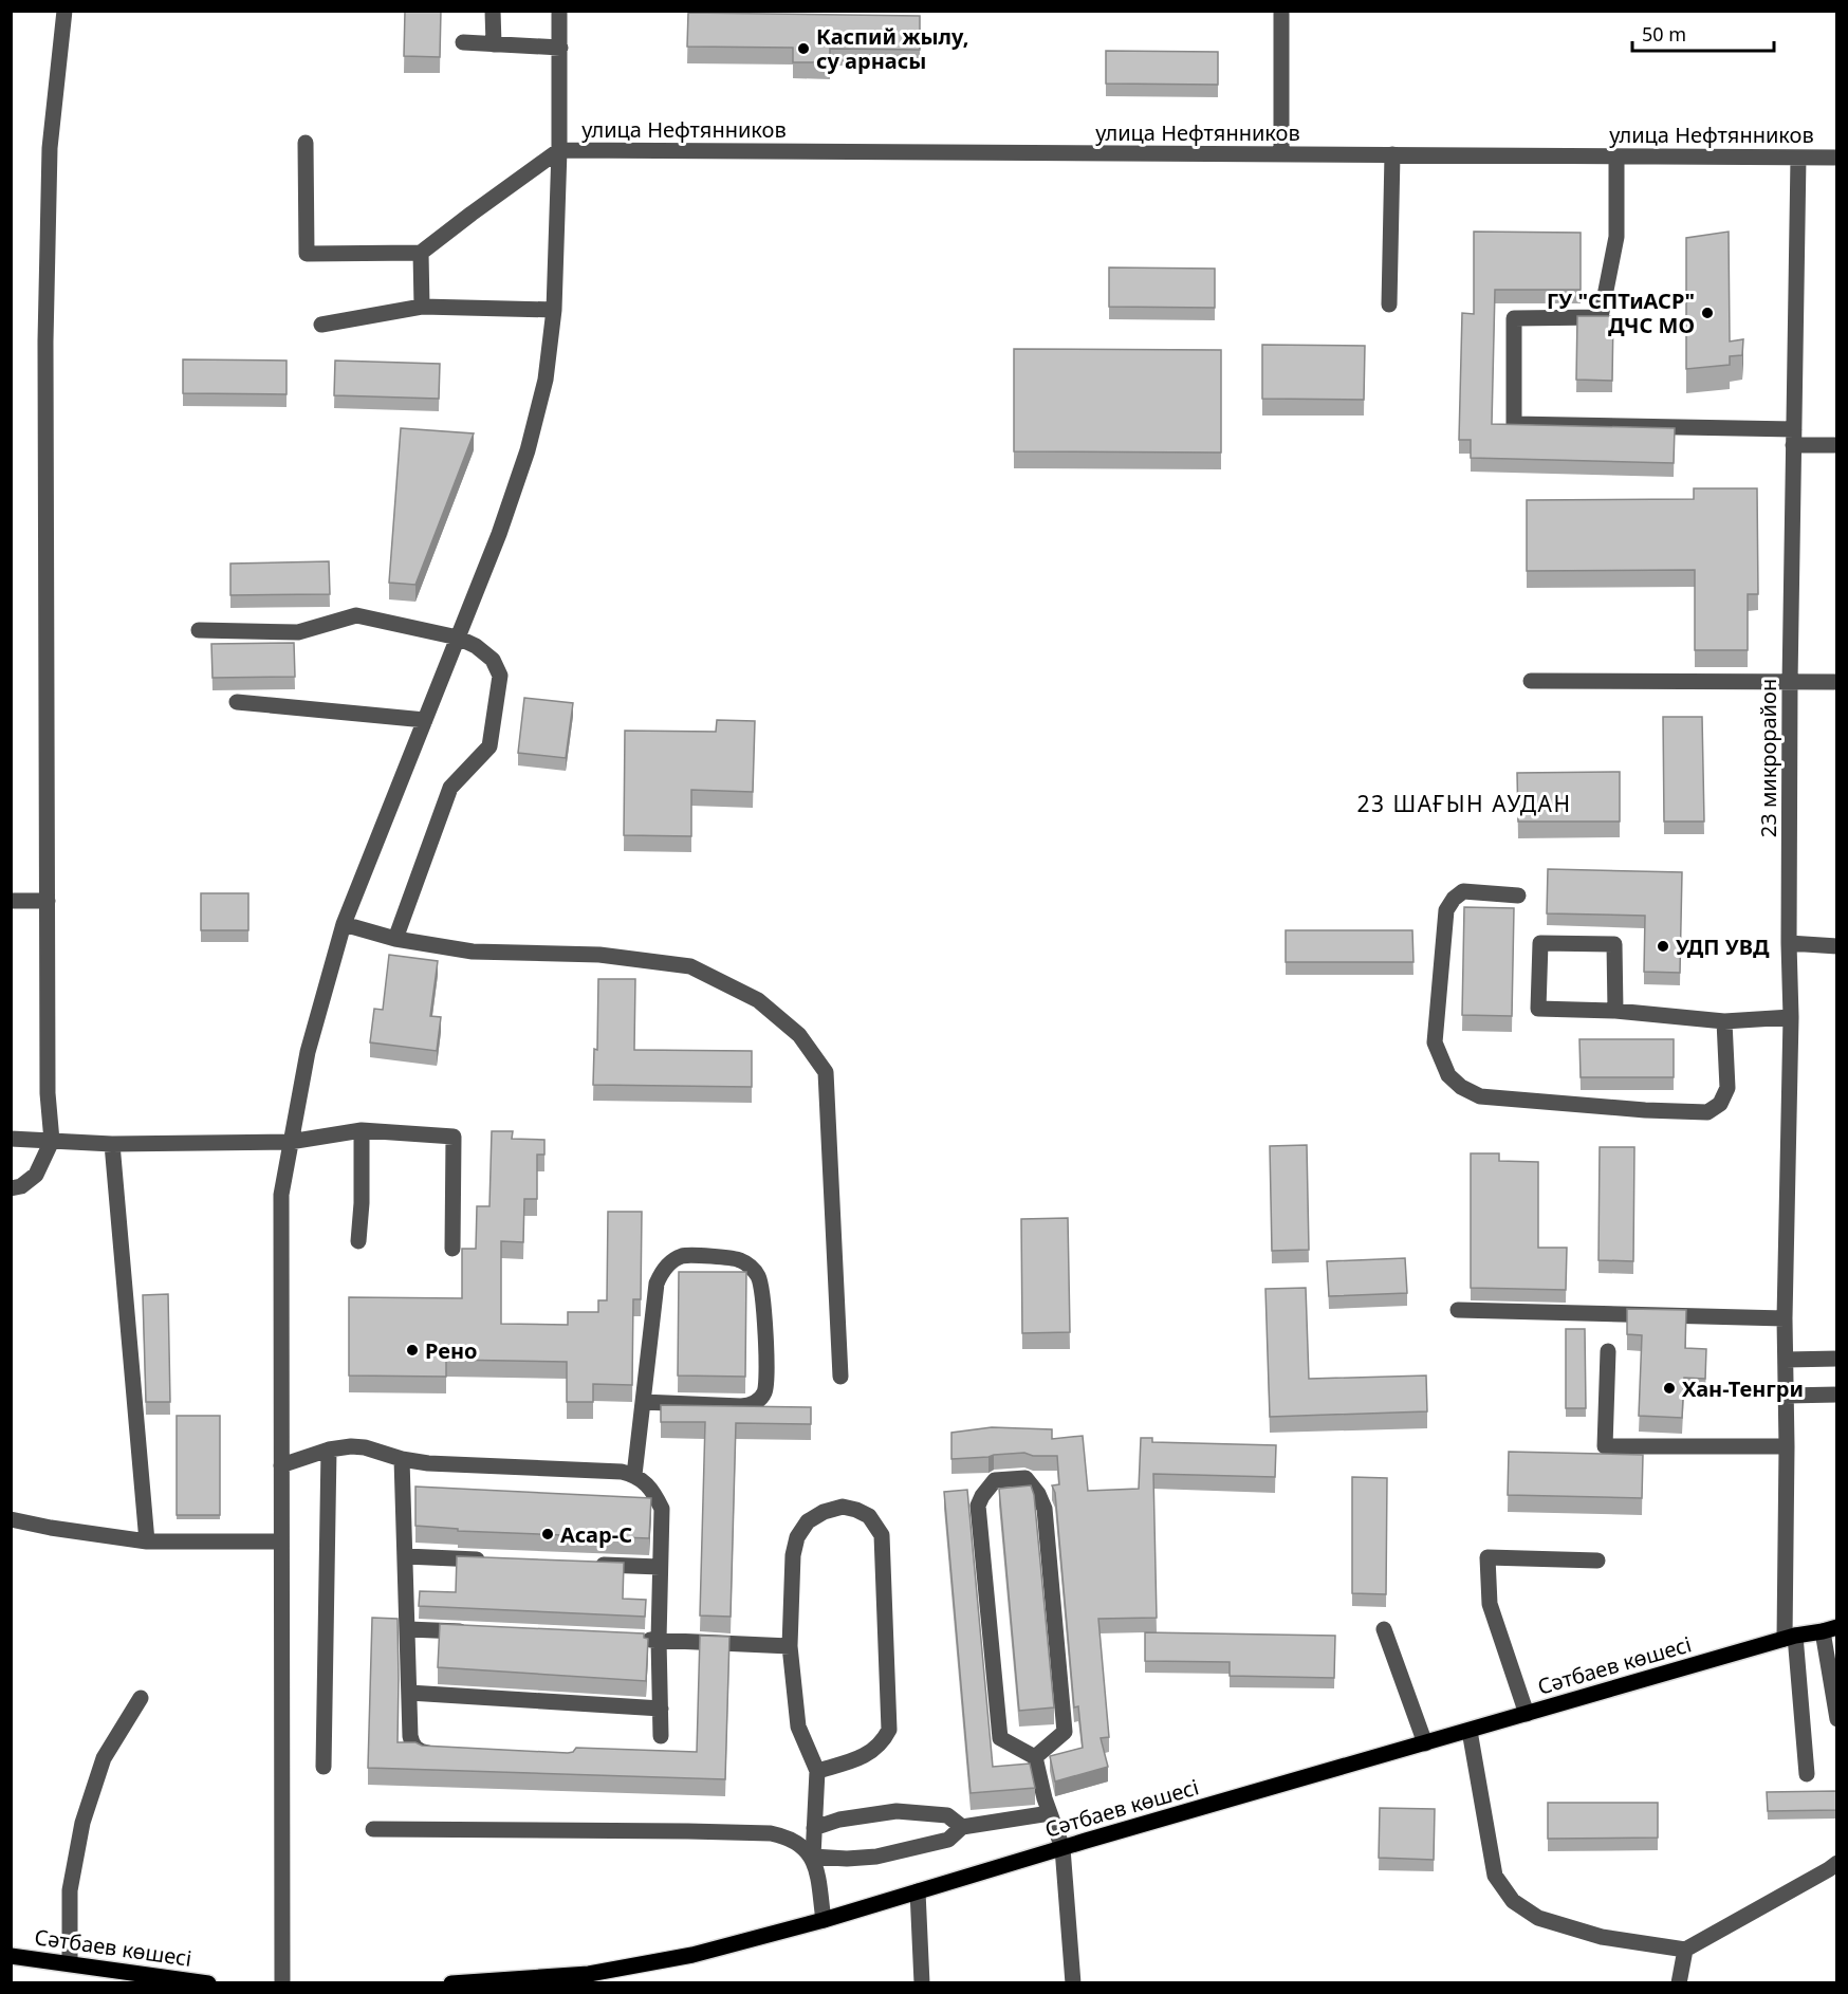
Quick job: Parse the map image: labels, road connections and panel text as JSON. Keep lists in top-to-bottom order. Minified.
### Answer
{"streets":{"main road":["Сәтбаев көшесі"],"street":["улица Нефтянников","23 микрорайон"]},"crossings":[["улица Нефтянников","23 микрорайон"],["23 микрорайон","Сәтбаев көшесі"]],"districts":["23 ШАҒЫН АУДАН"],"places":["Каспий жылу, су арнасы","ГУ \"СПТиАСР\" ДЧС МО","УДП УВД","Рено","Хан-Тенгри","Асар-С"],"scale_bar":"50 m"}
